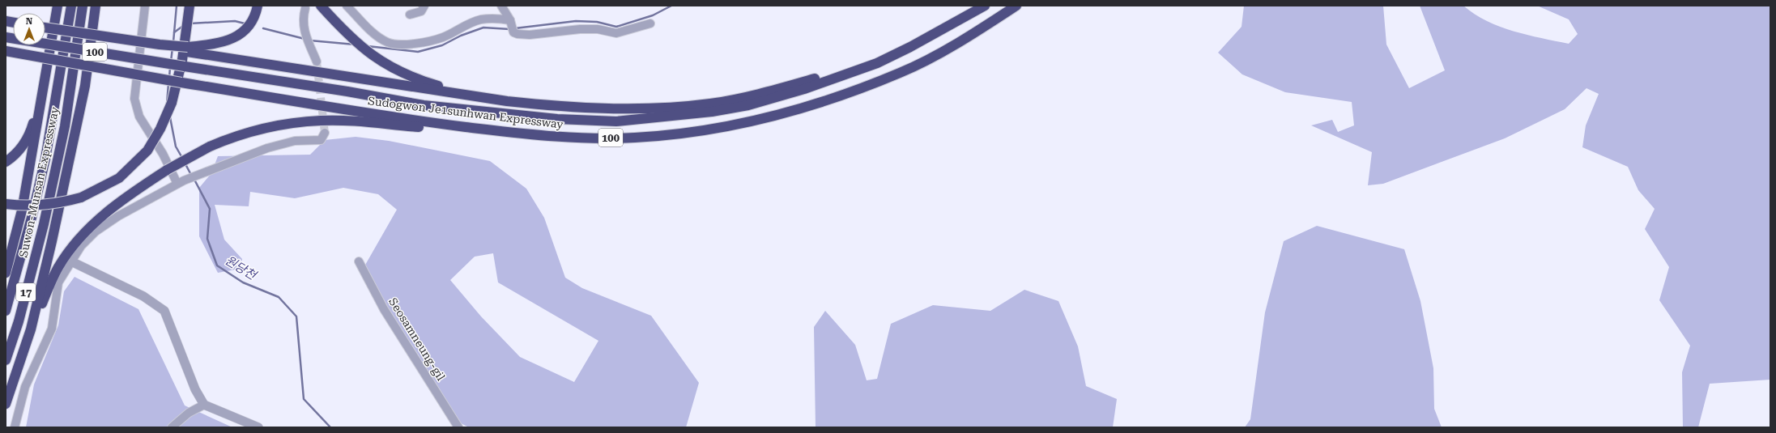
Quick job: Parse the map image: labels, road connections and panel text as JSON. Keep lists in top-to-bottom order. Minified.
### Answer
{"streets":{"highway":["100","Sudogwon Je1sunhwan Expressway","Suwon-Munsan Expressway","17"],"street":["Seosamneung-gil"]},"water":["원당천"],"north":"top"}
